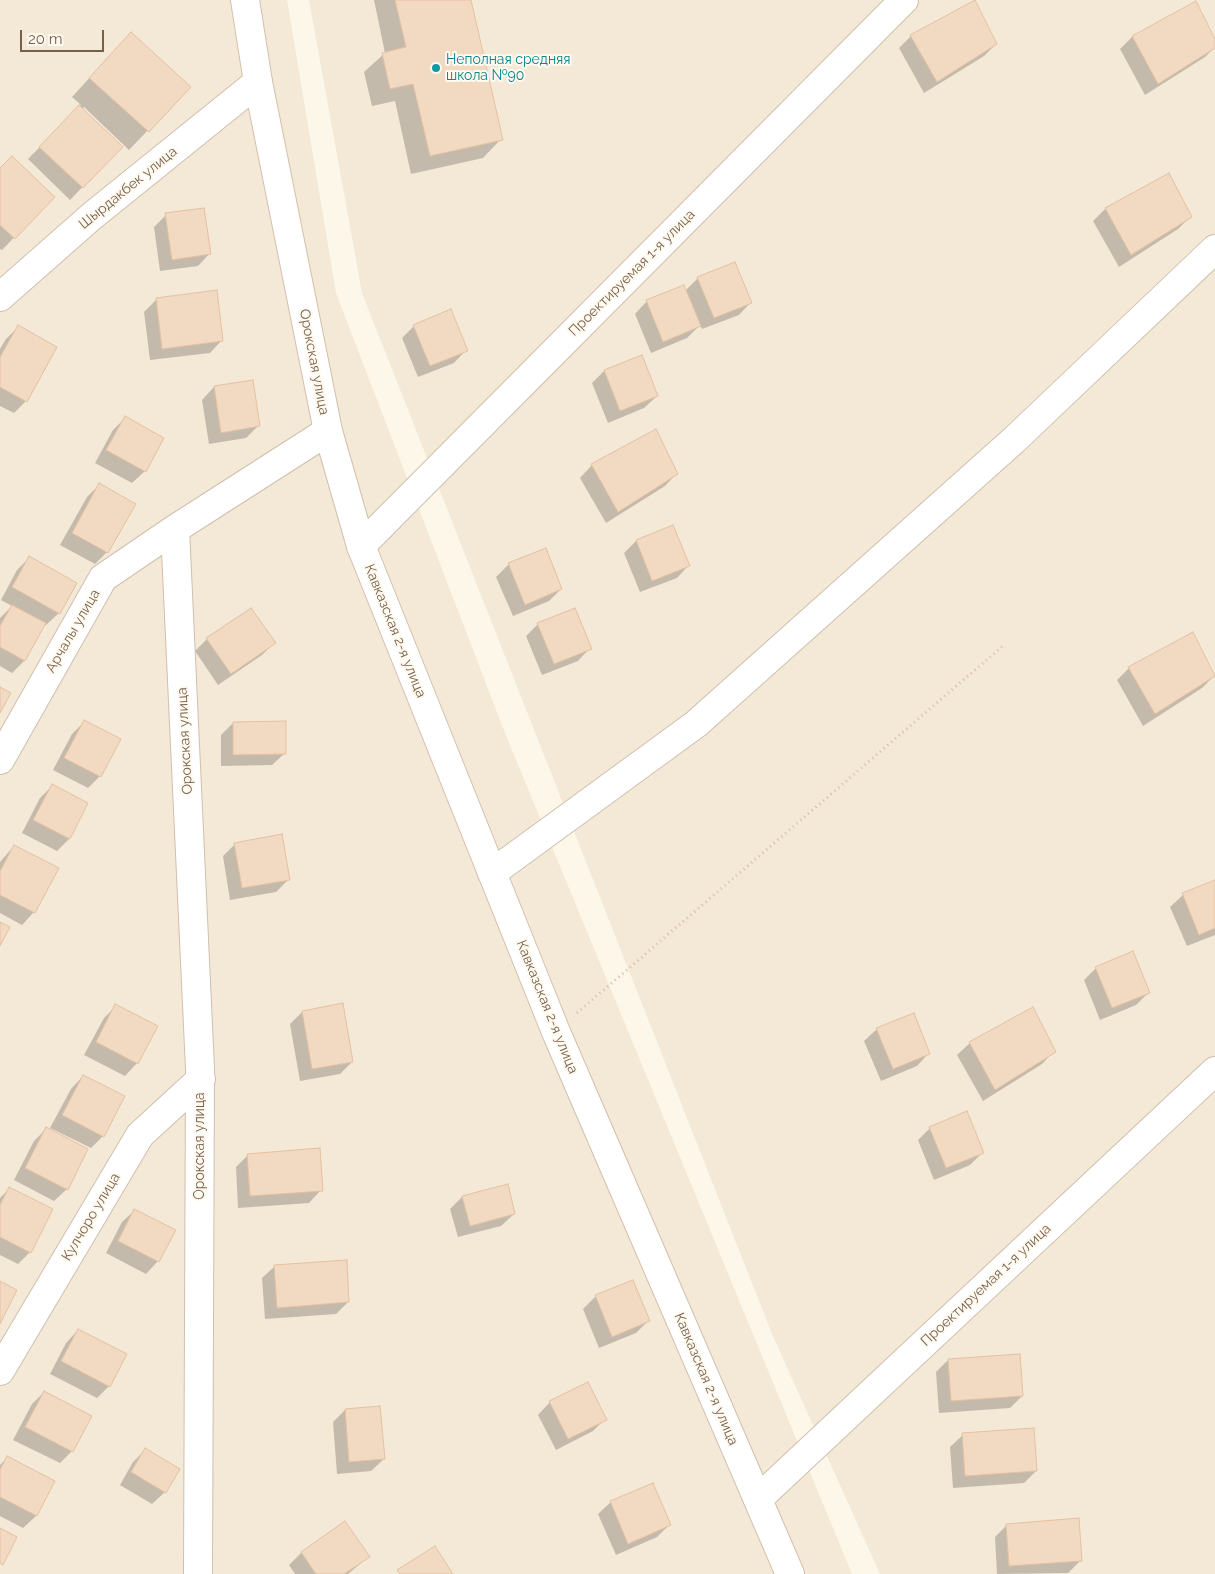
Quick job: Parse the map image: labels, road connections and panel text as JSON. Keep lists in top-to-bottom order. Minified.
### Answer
{"streets":{"street":["Шырдакбек улица","Проектируемая 1-я улица","Орокская улица","Арчалы улица","Кавказская 2-я улица","Кулчоро улица"]},"crossings":[["Шырдакбек улица","Орокская улица"],["Проектируемая 1-я улица","Кавказская 2-я улица"],["Орокская улица","Арчалы улица"],["Орокская улица","Кавказская 2-я улица"],["Орокская улица","Кулчоро улица"]],"places":["Неполная средняя школа №90"],"scale_bar":"20 m"}
